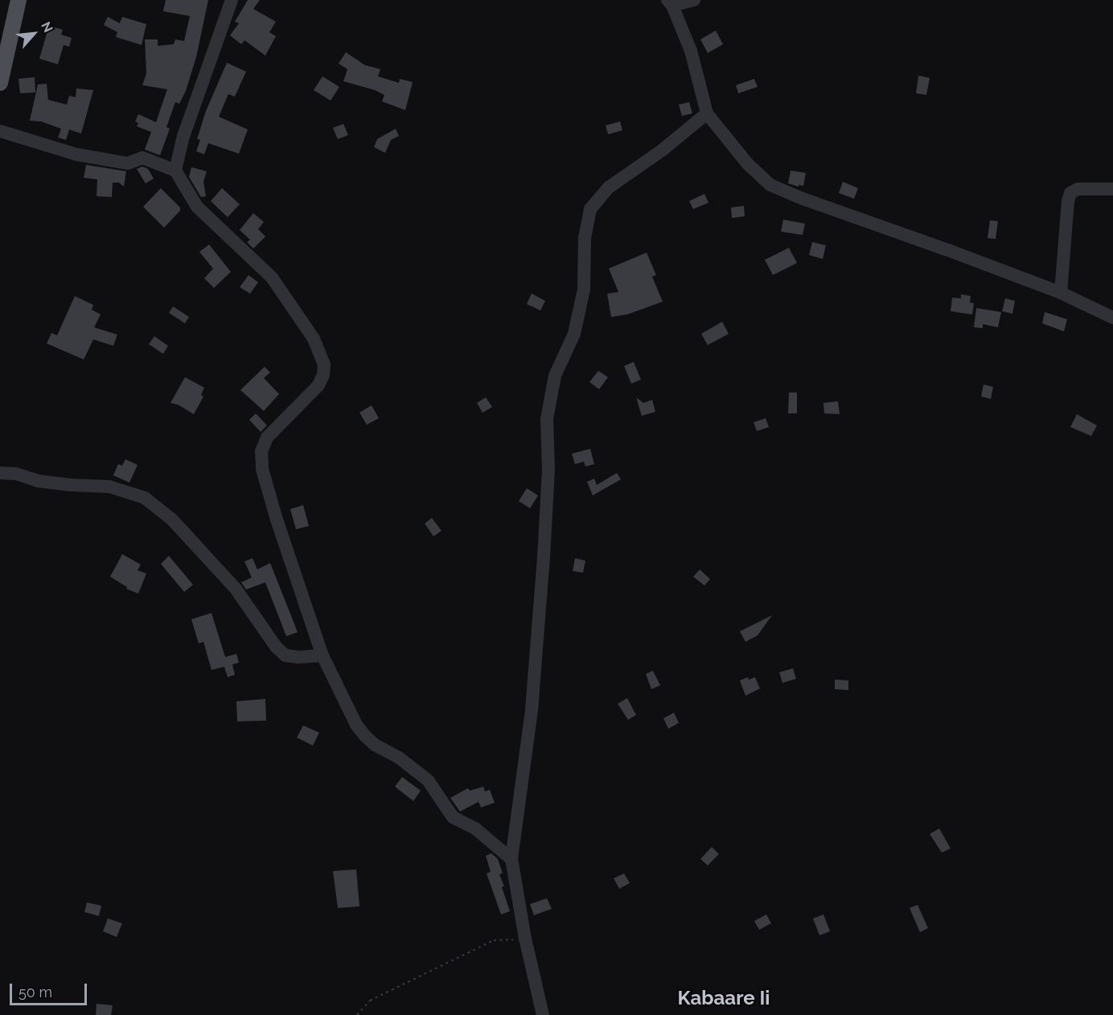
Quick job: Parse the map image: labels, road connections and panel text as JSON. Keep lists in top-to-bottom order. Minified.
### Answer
{"districts":["Kabaare Ii"],"scale_bar":"50 m","north":"top right"}
